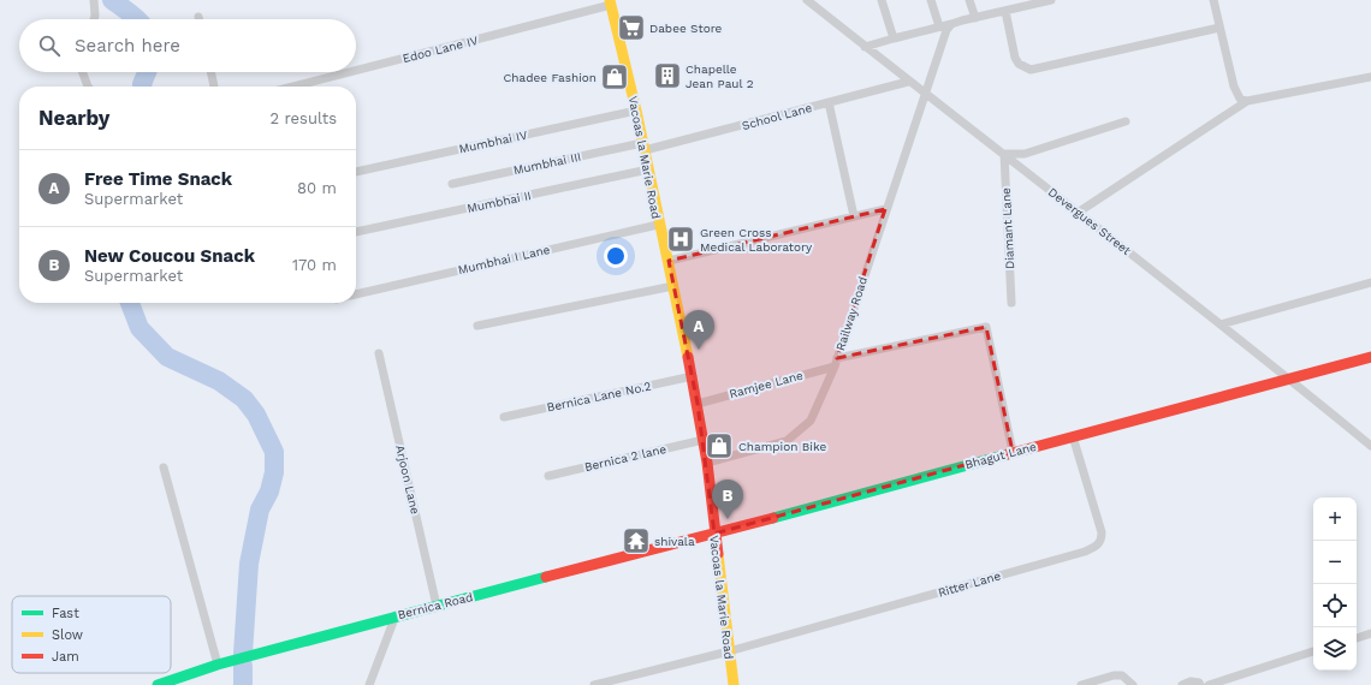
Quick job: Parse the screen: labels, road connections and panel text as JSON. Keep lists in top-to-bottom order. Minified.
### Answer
{"streets":{"street":["Edoo Lane IV","School Lane","Mumbhai IV","Vacoas la Marie Road","Mumbhai III","Mumbhai II","Devergues Street","Diamant Lane","Mumbhai I Lane","Railway Road","Ramjee Lane","Bernica Lane No.2","Bhagut Lane","Bernica 2 lane","Arjoon Lane","Ritter Lane","Bernica Road"]},"crossings":[["Edoo Lane IV","Vacoas la Marie Road"],["School Lane","Vacoas la Marie Road"],["School Lane","Mumbhai III"],["School Lane","Devergues Street"],["Mumbhai IV","Vacoas la Marie Road"],["Vacoas la Marie Road","Mumbhai III"],["Vacoas la Marie Road","Mumbhai II"],["Vacoas la Marie Road","Mumbhai I Lane"],["Vacoas la Marie Road","Railway Road"],["Vacoas la Marie Road","Ramjee Lane"],["Vacoas la Marie Road","Bernica Lane No.2"],["Vacoas la Marie Road","Bhagut Lane"],["Vacoas la Marie Road","Bernica 2 lane"],["Vacoas la Marie Road","Ritter Lane"],["Vacoas la Marie Road","Bernica Road"],["Devergues Street","Diamant Lane"],["Devergues Street","Railway Road"],["Devergues Street","Bhagut Lane"],["Railway Road","Ramjee Lane"],["Ramjee Lane","Bhagut Lane"],["Bhagut Lane","Ritter Lane"],["Bhagut Lane","Bernica Road"],["Arjoon Lane","Bernica Road"]],"places":{"supermarket":["Dabee Store"],"building":["Chapelle Jean Paul 2"],"shop":["Chadee Fashion","Champion Bike"],"hospital":["Green Cross Medical Laboratory"],"temple":["shivala"]},"legend":["Fast","Slow","Jam"],"page":{"search":"Search here","heading":["Nearby","2 results"],"list":[{"mark":"A","name":"Free Time Snack","note":"Supermarket","value":"80 m"},{"mark":"B","name":"New Coucou Snack","note":"Supermarket","value":"170 m"}],"pins":["A","B"],"map_buttons":["+","−"]}}
